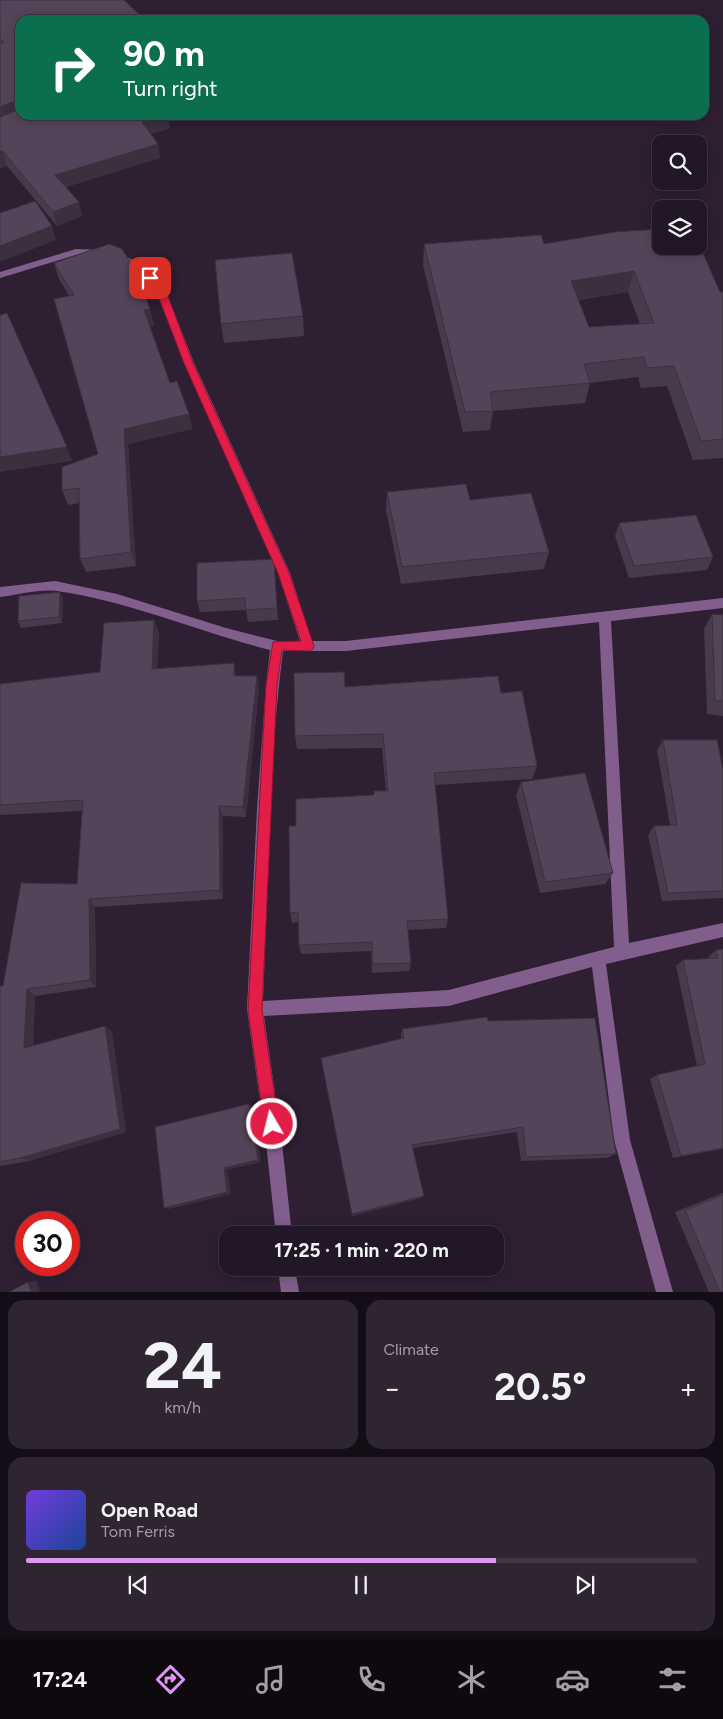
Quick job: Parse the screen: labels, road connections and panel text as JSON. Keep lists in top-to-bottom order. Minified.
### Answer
{"page":{"turn":["90 m","Turn right"],"limit":"30","trip":"17:25 · 1 min · 220 m","tile":[["24","km/h"],"Climate"],"heat":["−","20.5°","+"],"song":["Open Road","Tom Ferris"],"tabs":"17:24"}}
